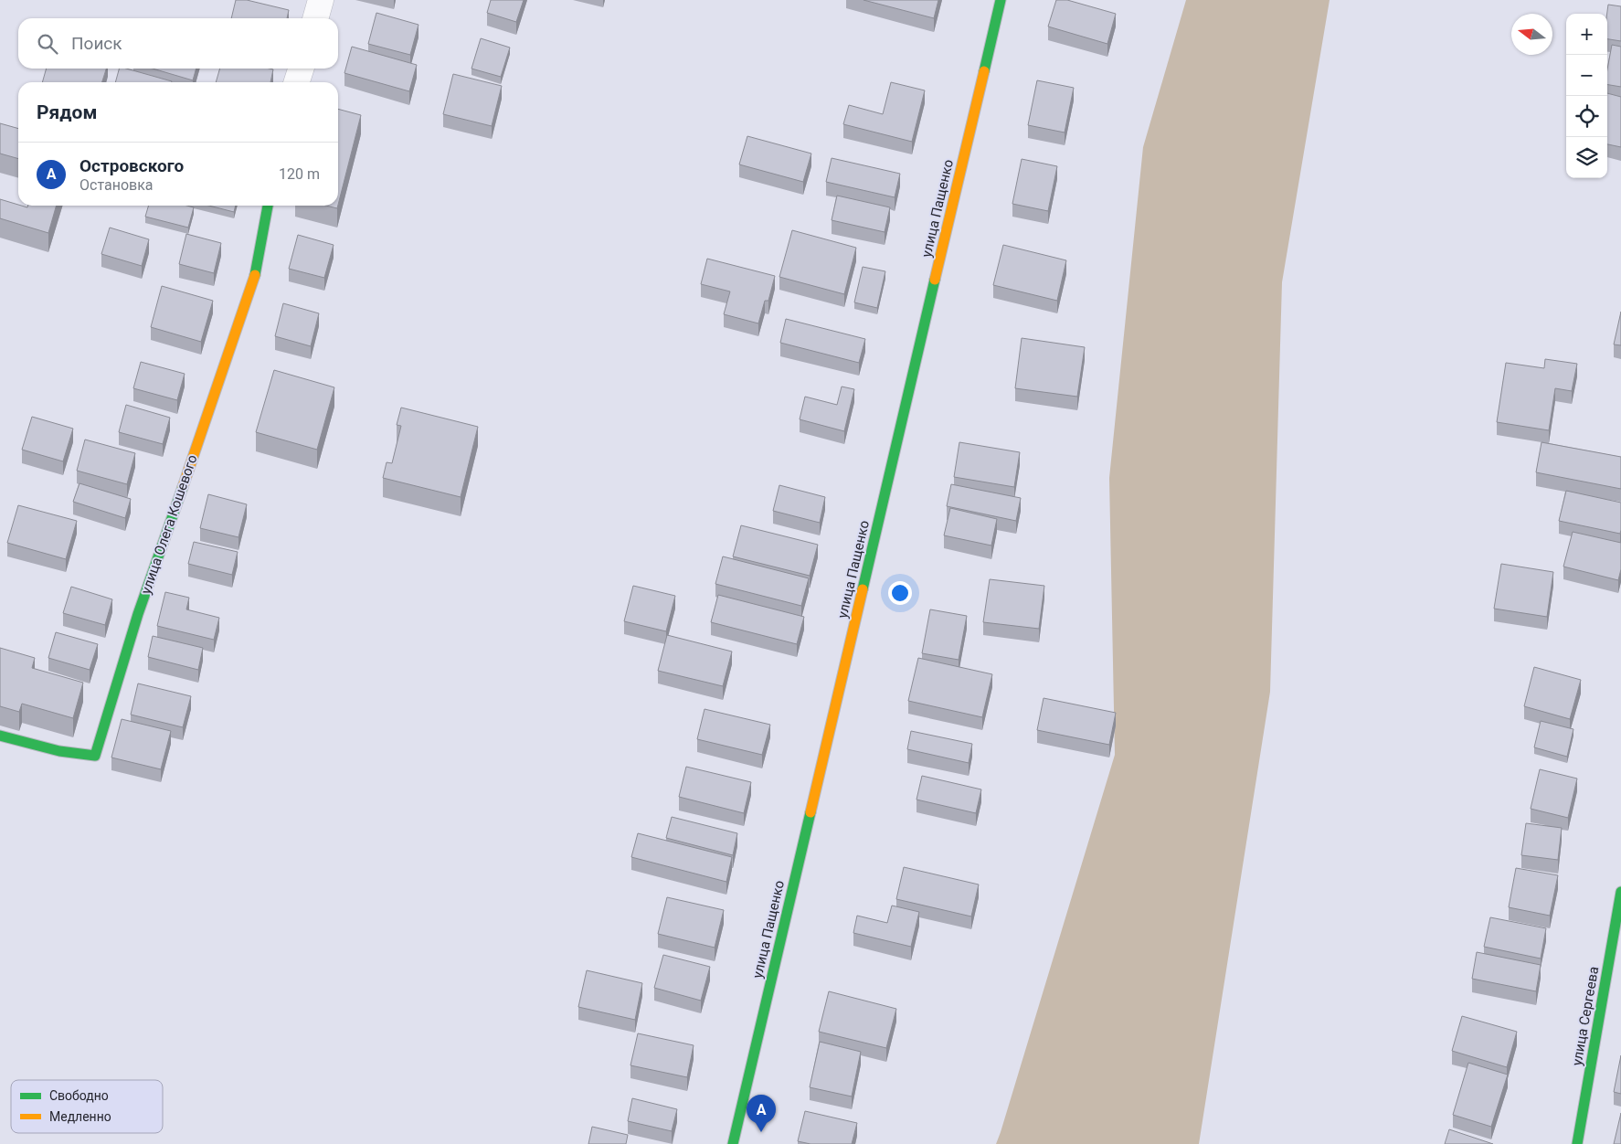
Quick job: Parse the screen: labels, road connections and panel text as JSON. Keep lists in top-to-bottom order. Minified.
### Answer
{"streets":{"street":["улица Пащенко","улица Олега Кошевого","улица Сергеева"]},"legend":["Свободно","Медленно"],"north":"left","page":{"map_buttons":["+","−"],"search":"Поиск","heading":"Рядом","list":[{"mark":"A","name":"Островского","note":"Остановка","value":"120 m"}],"pins":"A"}}
